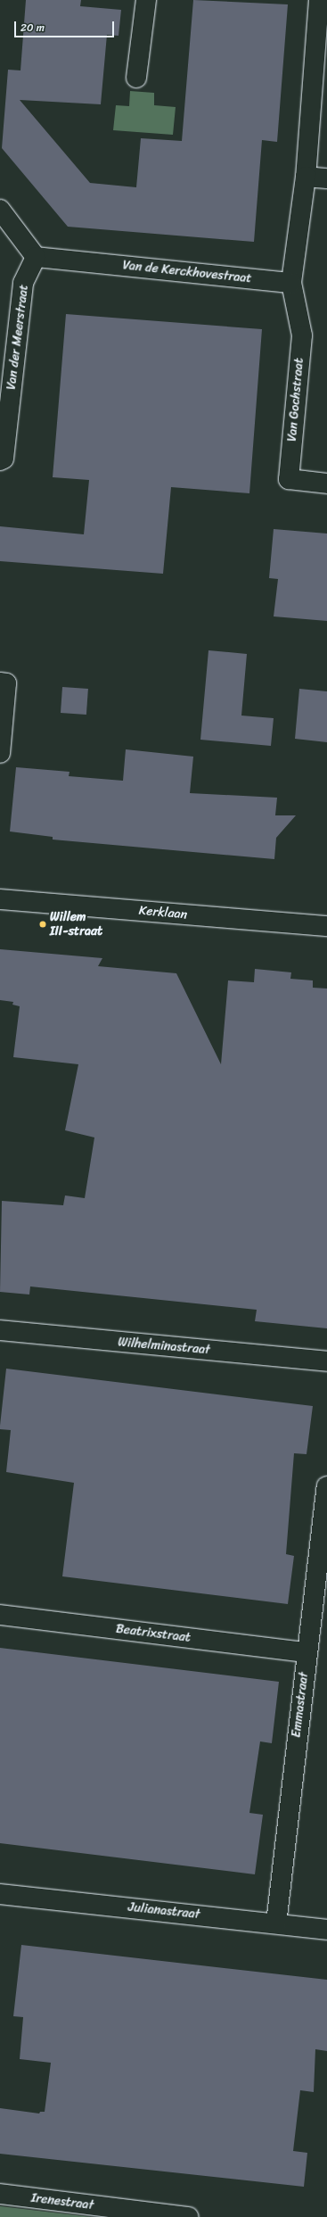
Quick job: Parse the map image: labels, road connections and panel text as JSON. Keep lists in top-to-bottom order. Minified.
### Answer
{"streets":{"street":["Van de Kerckhovestraat","Van der Meerstraat","Van Gochstraat","Kerklaan","Wilhelminastraat","Beatrixstraat","Emmastraat","Julianastraat","Irenestraat"]},"crossings":[["Van de Kerckhovestraat","Van der Meerstraat"],["Van de Kerckhovestraat","Van Gochstraat"],["Beatrixstraat","Emmastraat"],["Emmastraat","Julianastraat"]],"places":["Willem III-straat"],"scale_bar":"20 m"}
